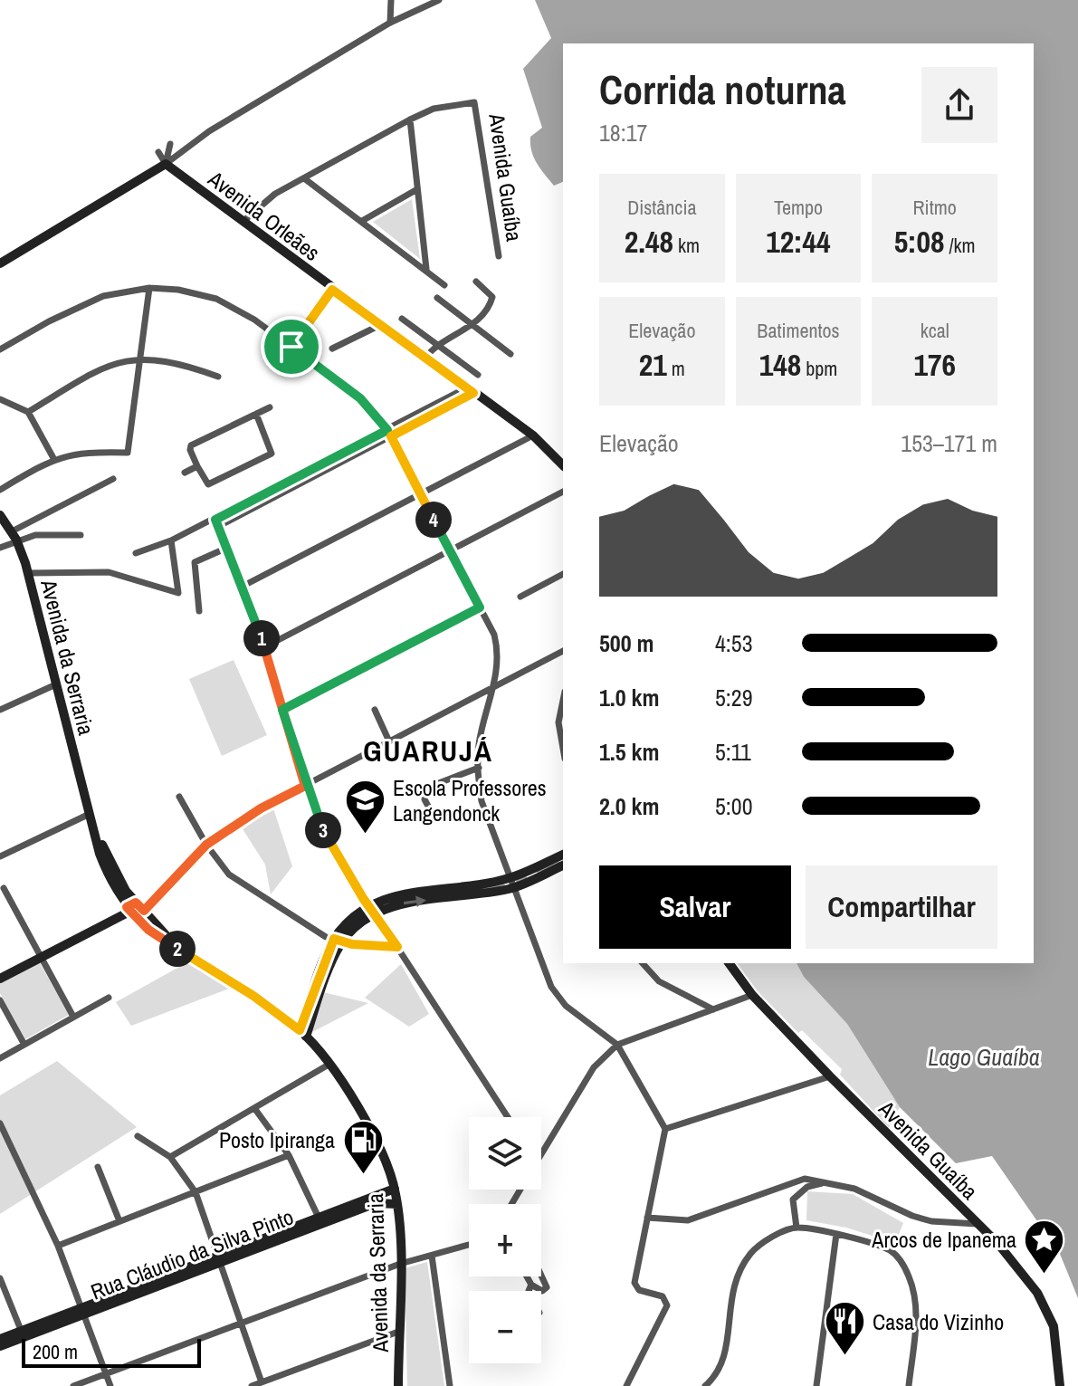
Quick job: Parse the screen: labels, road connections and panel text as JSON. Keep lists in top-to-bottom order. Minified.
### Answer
{"streets":{"street":["Avenida Guaíba","Avenida Orleães","Avenida da Serraria","Rua Cláudio da Silva Pinto"]},"crossings":[["Avenida da Serraria","Rua Cláudio da Silva Pinto"]],"districts":["GUARUJÁ"],"water":["Lago Guaíba"],"places":{"school or university":["Escola Professores Langendonck"],"fuel station":["Posto Ipiranga"],"place":["Arcos de Ipanema"],"restaurant":["Casa do Vizinho"]},"scale_bar":"200 m","page":{"heading":["Corrida noturna","18:17"],"stats":[["Distância","2.48 km"],["Tempo","12:44"],["Ritmo","5:08 /km"],["Elevação","21 m"],["Batimentos","148 bpm"],["kcal","176"]],"chart":["Elevação","153–171 m"],"pins":["4","1","3","2"],"list":[{"name":"500 m","note":"4:53"},{"name":"1.0 km","note":"5:29"},{"name":"1.5 km","note":"5:11"},{"name":"2.0 km","note":"5:00"}],"buttons":["Salvar","Compartilhar"],"map_buttons":["+","−"],"scale":"200 m"}}
